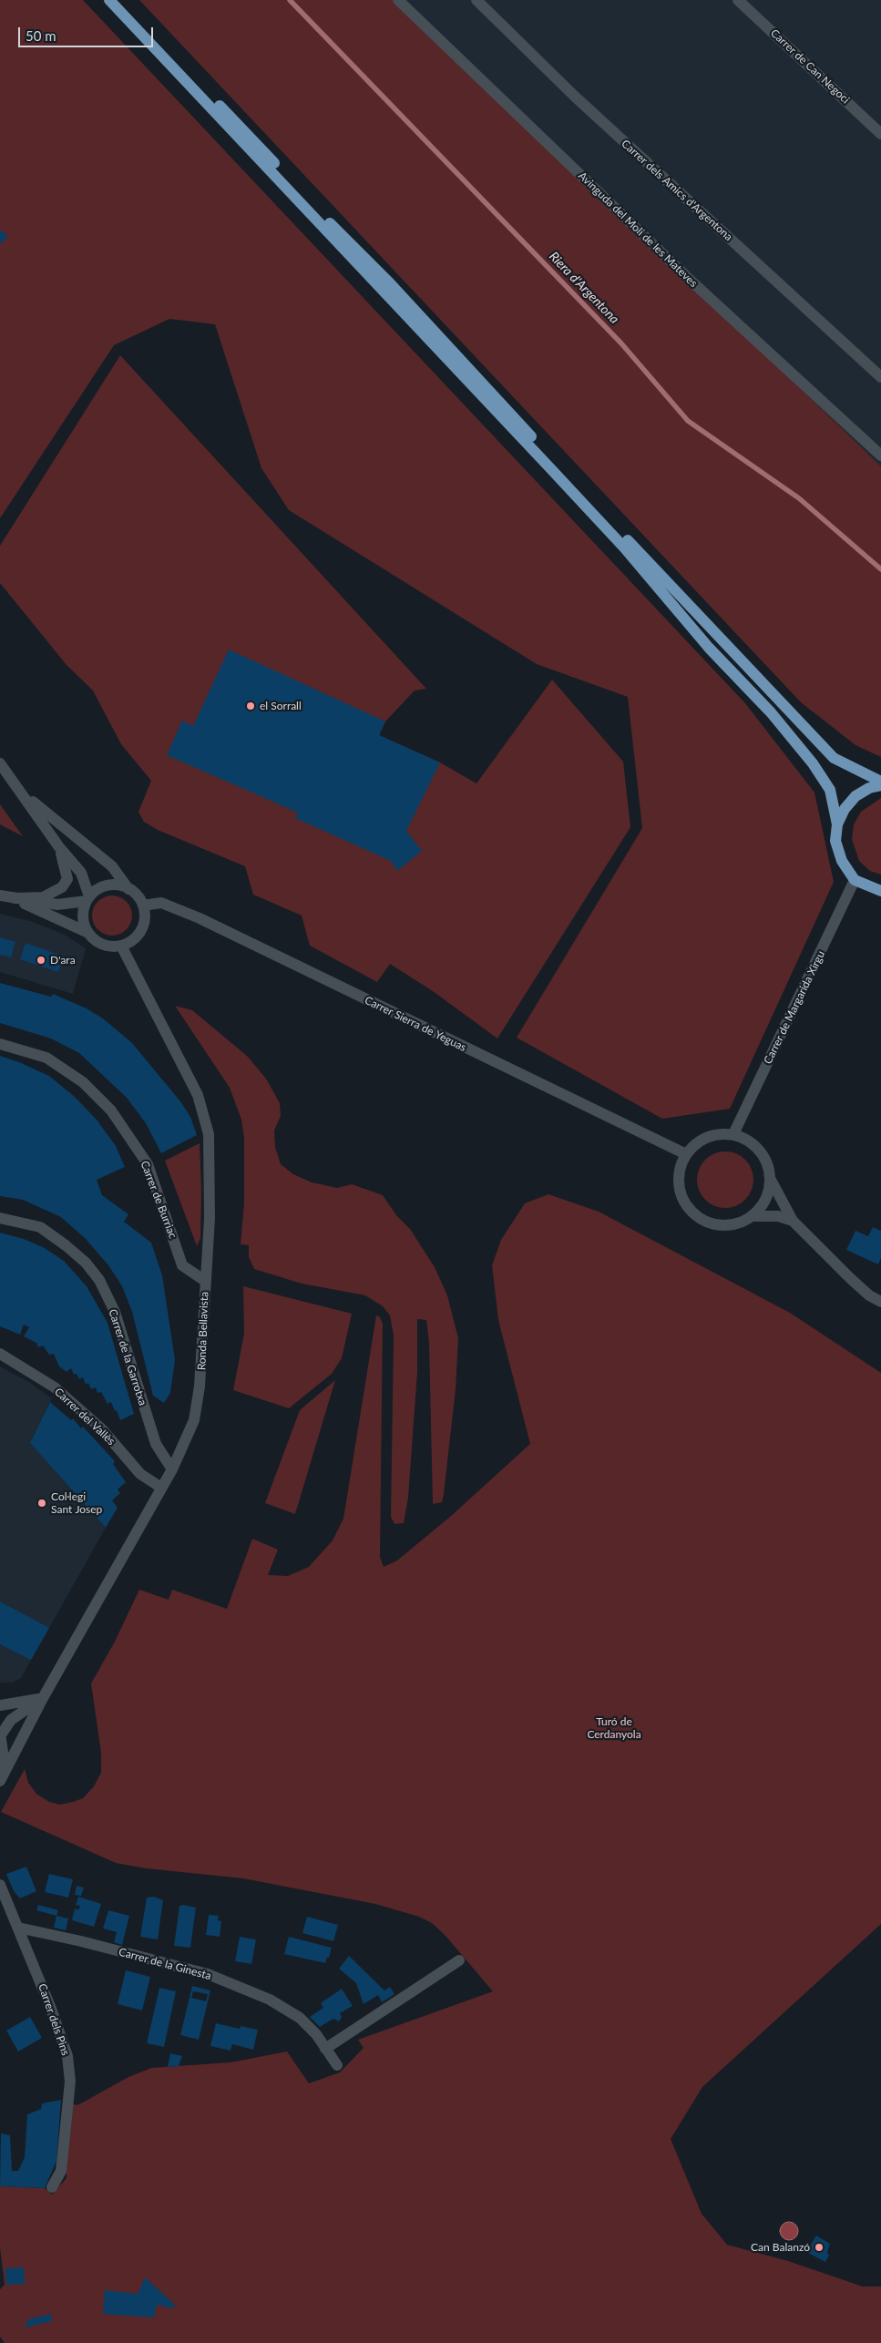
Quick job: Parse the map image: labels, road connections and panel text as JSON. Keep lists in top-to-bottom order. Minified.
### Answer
{"streets":{"street":["Carrer de Can Negoci","Carrer dels Amics d'Argentona","Avinguda del Molí de les Mateves","Carrer de Margarida Xirgu","Carrer Sierra de Yeguas","Carrer de Burriac","Ronda Bellavista","Carrer de la Garrotxa","Carrer del Vallès","Carrer de la Ginesta","Carrer dels Pins"]},"crossings":[["Carrer de Margarida Xirgu","Carrer Sierra de Yeguas"],["Carrer Sierra de Yeguas","Ronda Bellavista"],["Carrer de Burriac","Ronda Bellavista"],["Ronda Bellavista","Carrer de la Garrotxa"],["Ronda Bellavista","Carrer del Vallès"],["Carrer de la Ginesta","Carrer dels Pins"]],"water":["Riera d'Argentona"],"parks":["Turó de Cerdanyola"],"places":["el Sorrall","D'ara","Col·legi Sant Josep","Can Balanzó"],"scale_bar":"50 m"}
